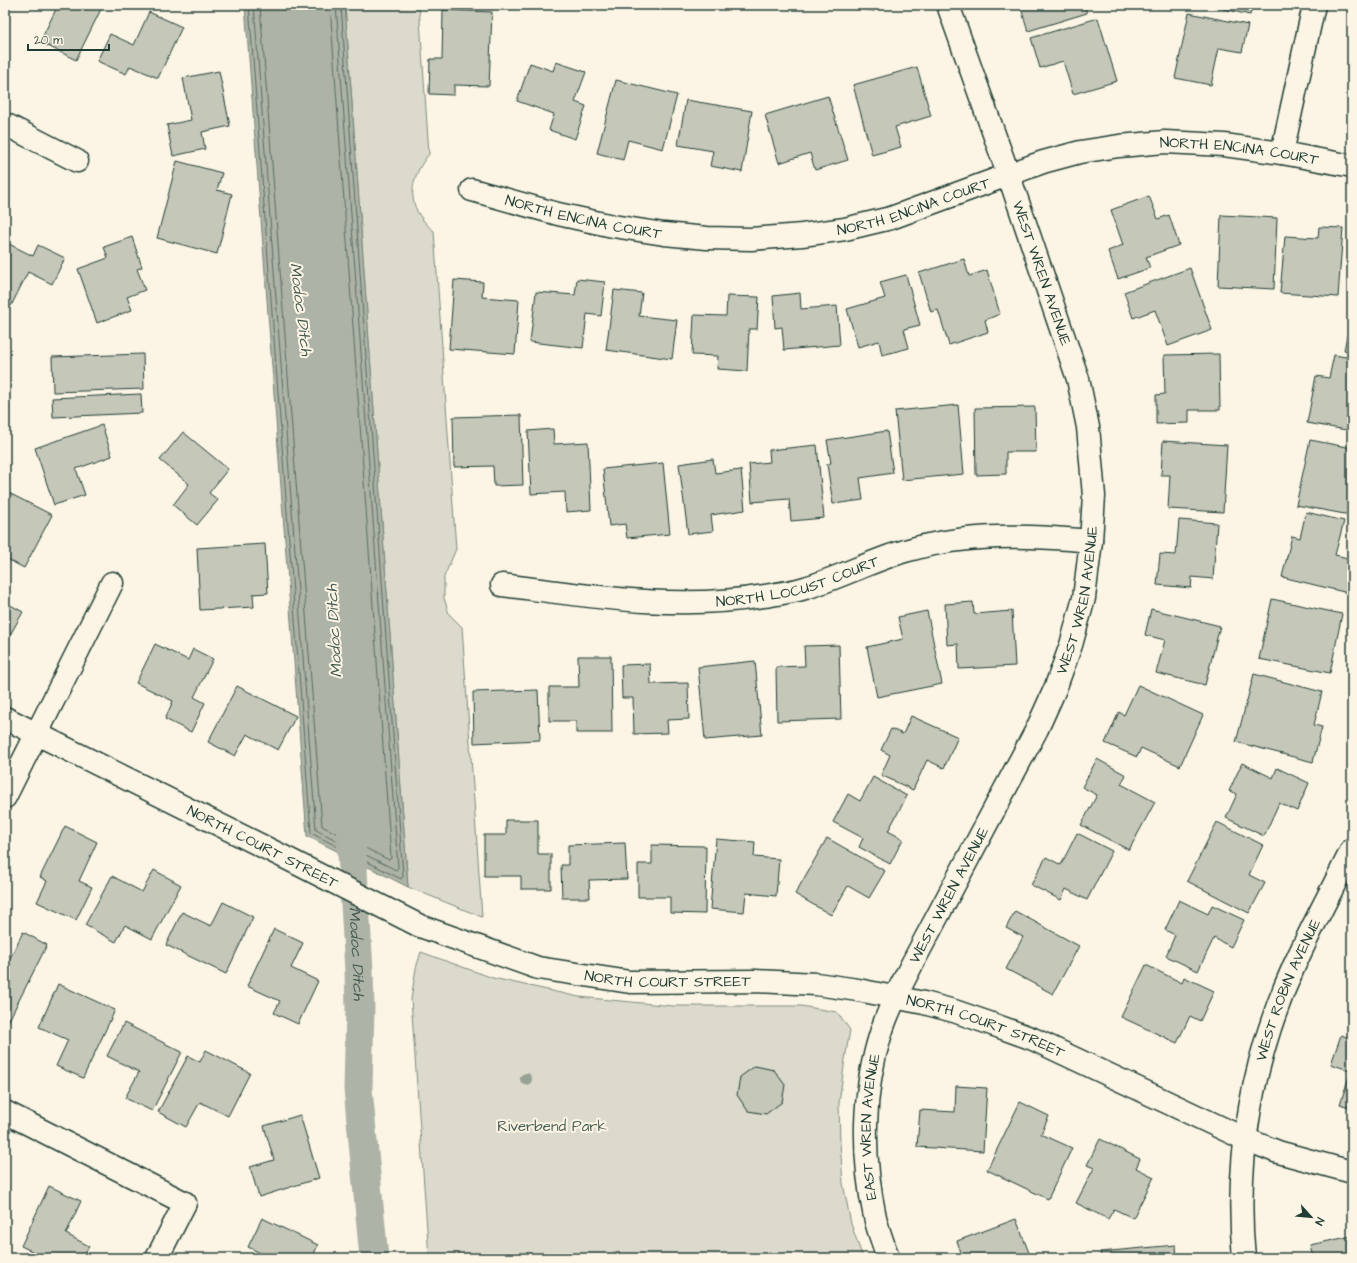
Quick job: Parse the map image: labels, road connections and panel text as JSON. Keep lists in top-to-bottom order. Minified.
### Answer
{"streets":{"street":["NORTH ENCINA COURT","WEST WREN AVENUE","NORTH LOCUST COURT","NORTH COURT STREET","WEST ROBIN AVENUE","EAST WREN AVENUE"]},"crossings":[["NORTH ENCINA COURT","WEST WREN AVENUE"],["WEST WREN AVENUE","NORTH LOCUST COURT"],["WEST WREN AVENUE","NORTH COURT STREET"],["WEST WREN AVENUE","EAST WREN AVENUE"],["NORTH COURT STREET","WEST ROBIN AVENUE"],["NORTH COURT STREET","EAST WREN AVENUE"]],"water":["Modoc Ditch"],"parks":["Riverbend Park"],"scale_bar":"20 m","north":"bottom right"}
